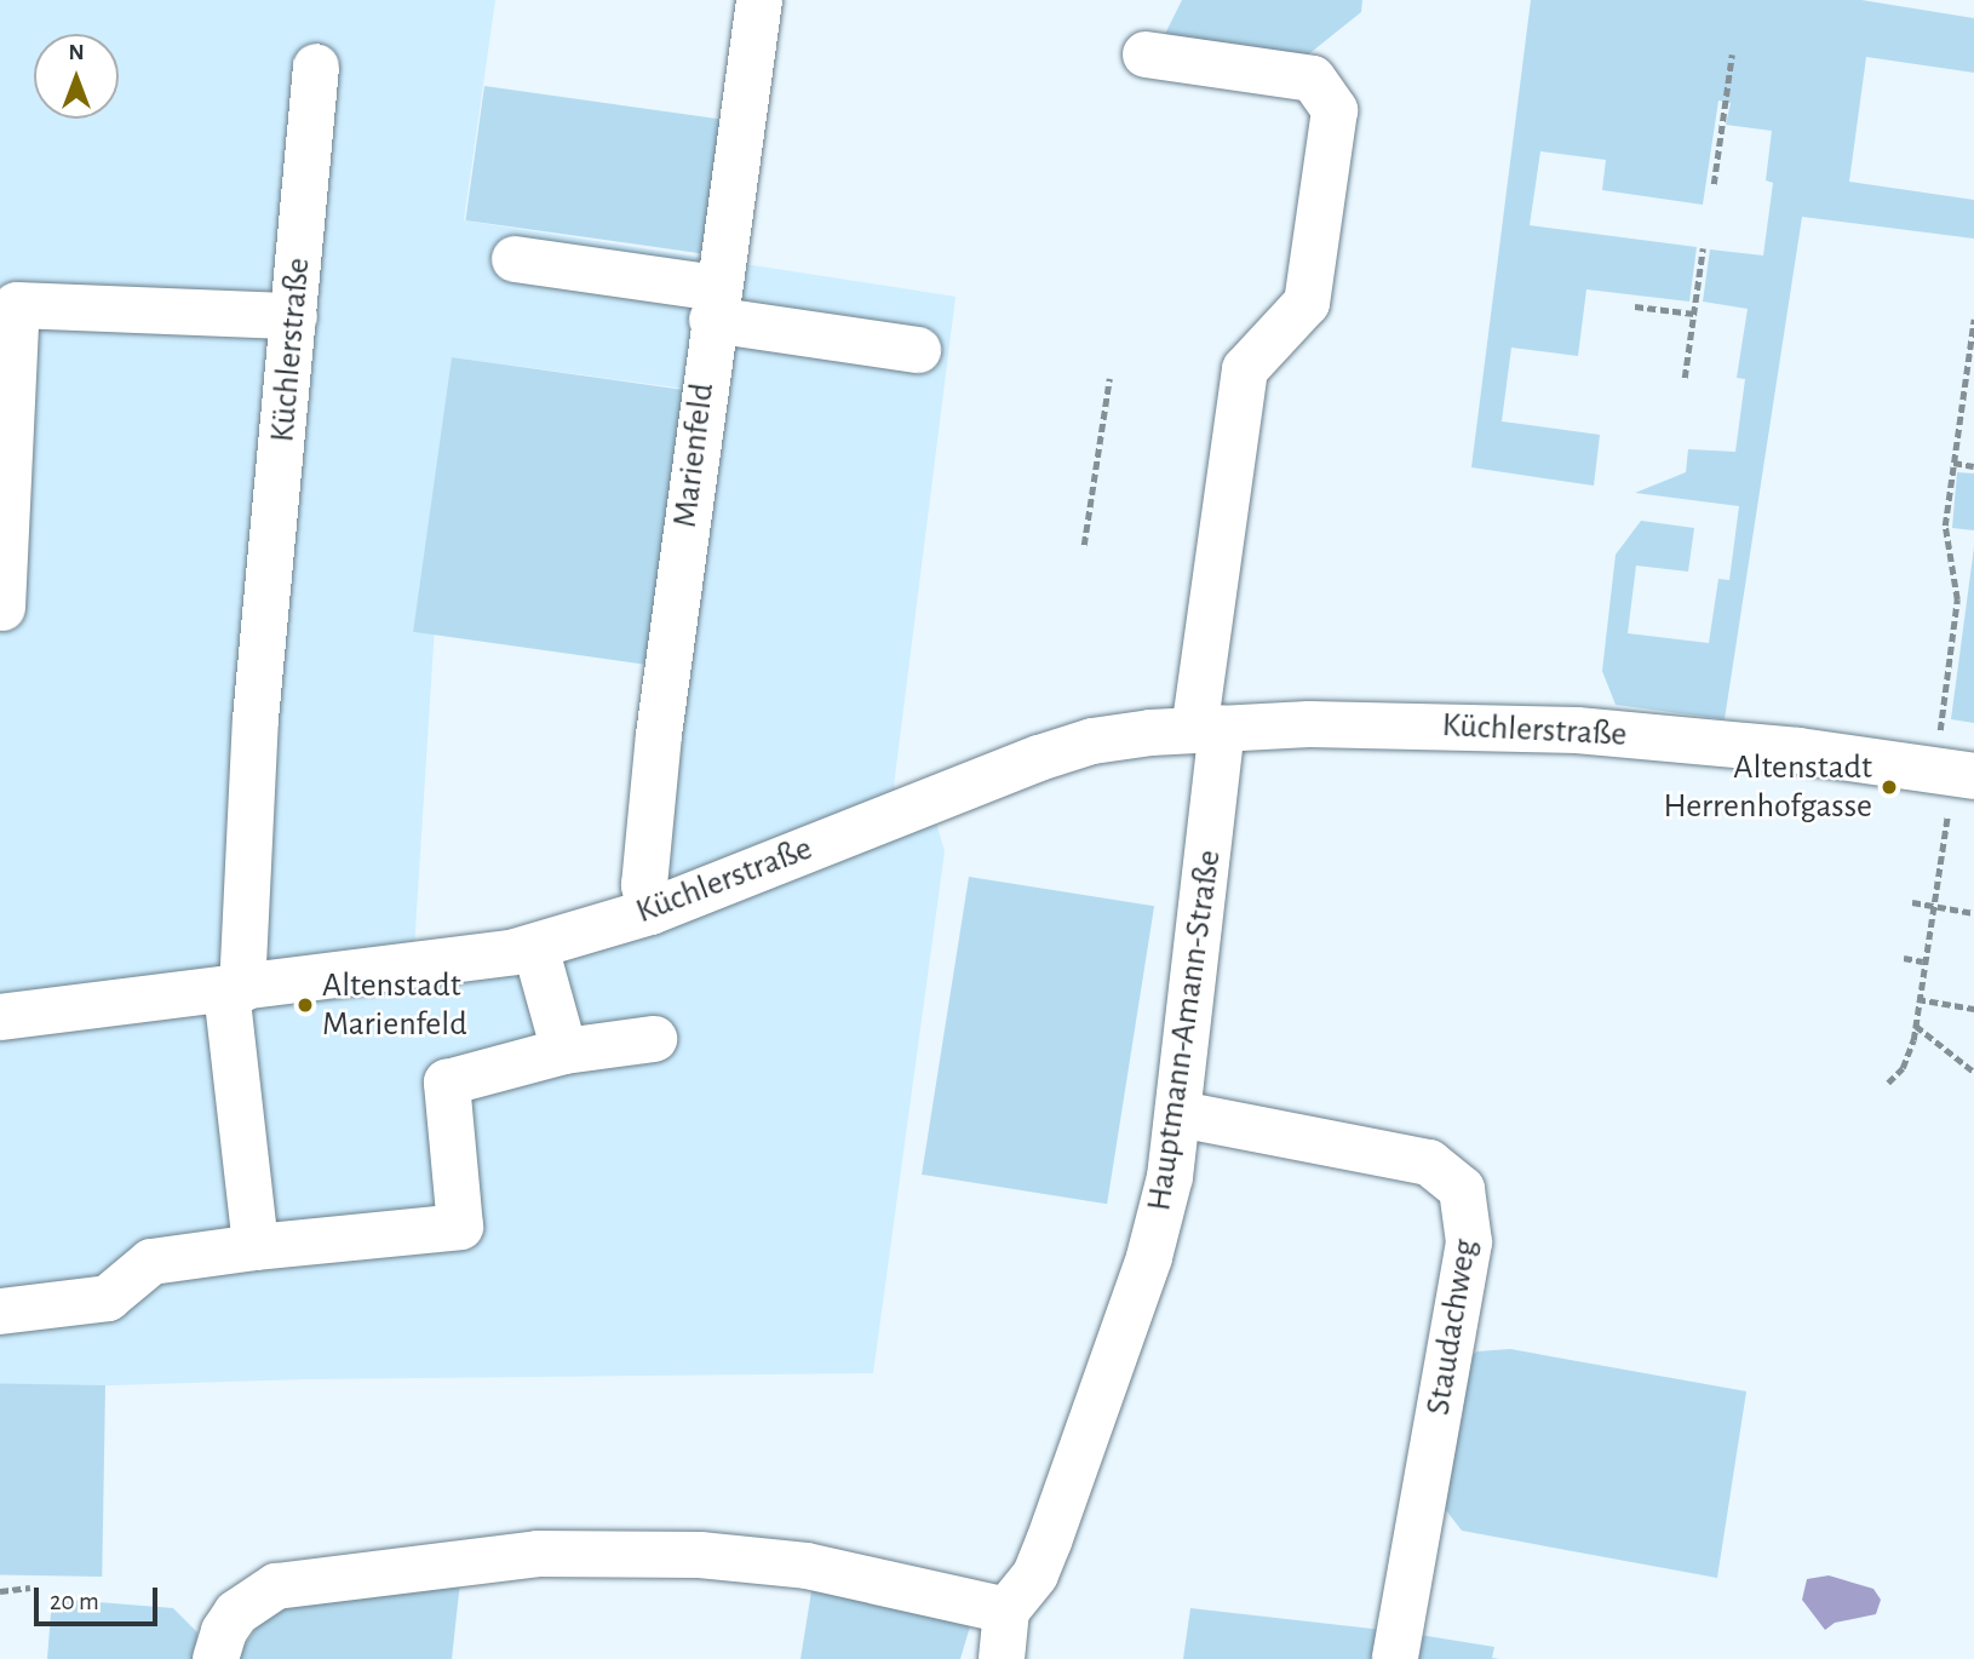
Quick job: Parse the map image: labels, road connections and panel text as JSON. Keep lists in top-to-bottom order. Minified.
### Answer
{"streets":{"street":["Küchlerstraße","Marienfeld","Hauptmann-Amann-Straße","Staudachweg"]},"crossings":[["Küchlerstraße","Marienfeld"],["Küchlerstraße","Hauptmann-Amann-Straße"],["Hauptmann-Amann-Straße","Staudachweg"]],"places":["Altenstadt Herrenhofgasse","Altenstadt Marienfeld"],"scale_bar":"20 m","north":"top"}
